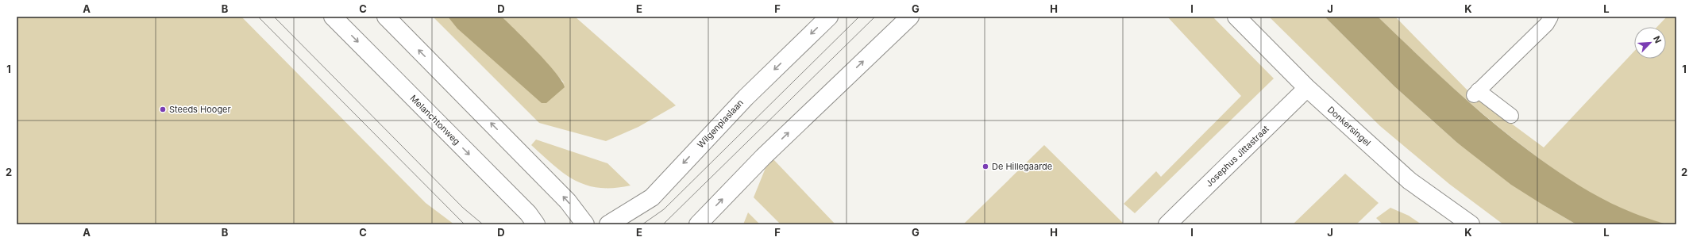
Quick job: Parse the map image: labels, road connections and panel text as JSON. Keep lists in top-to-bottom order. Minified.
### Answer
{"streets":{"street":["Melanchtonweg","Wilgenplaslaan","Donkersingel","Josephus Jittastraat"]},"crossings":[["Donkersingel","Josephus Jittastraat"]],"places":["Steeds Hooger","De Hillegaarde"],"north":"top right","grid":{"columns":["A","B","C","D","E","F","G","H","I","J","K","L"],"rows":["1","2"]}}
